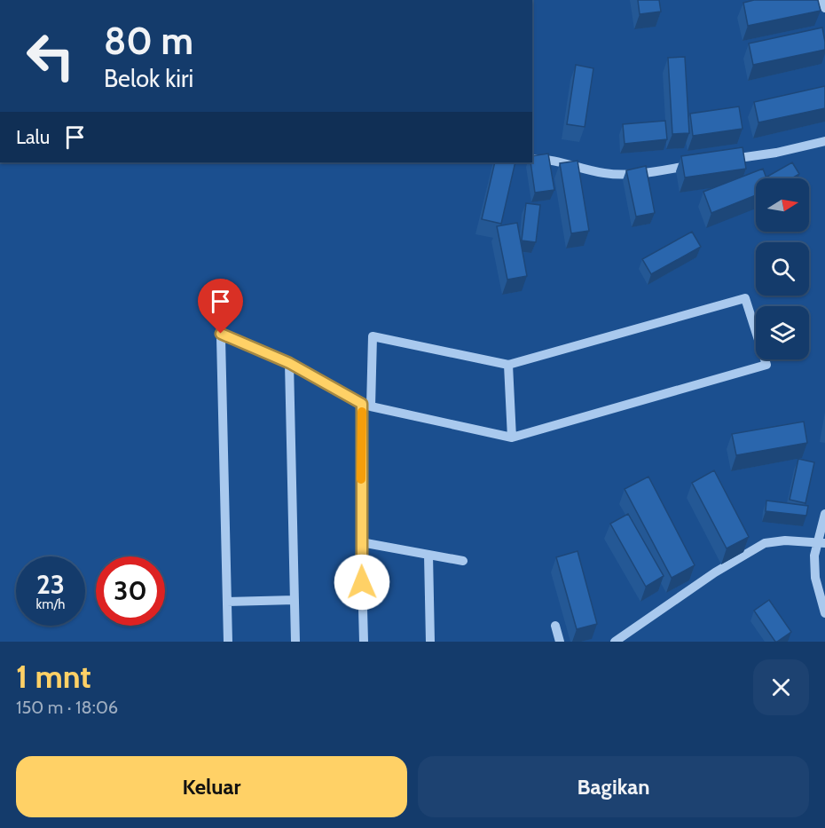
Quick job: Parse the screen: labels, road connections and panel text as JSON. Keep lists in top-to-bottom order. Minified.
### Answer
{"north":"right","page":{"turn":["80 m","Belok kiri"],"then":"Lalu","speed":"23 km/h","limit":"30","heading":["1 mnt","150 m · 18:06"],"buttons":["Keluar","Bagikan"]}}
